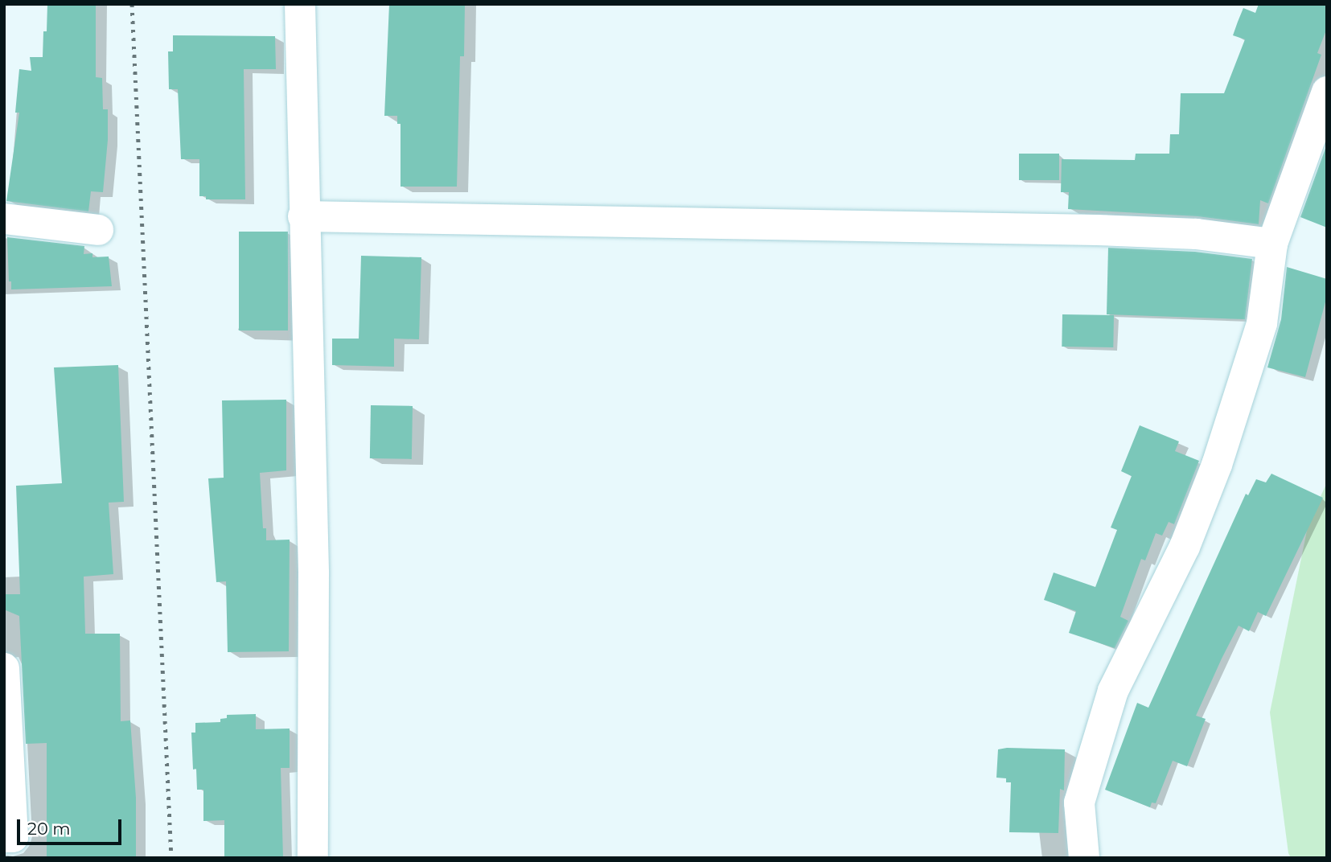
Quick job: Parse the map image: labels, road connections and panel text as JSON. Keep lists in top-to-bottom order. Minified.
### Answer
{"scale_bar":"20 m"}
